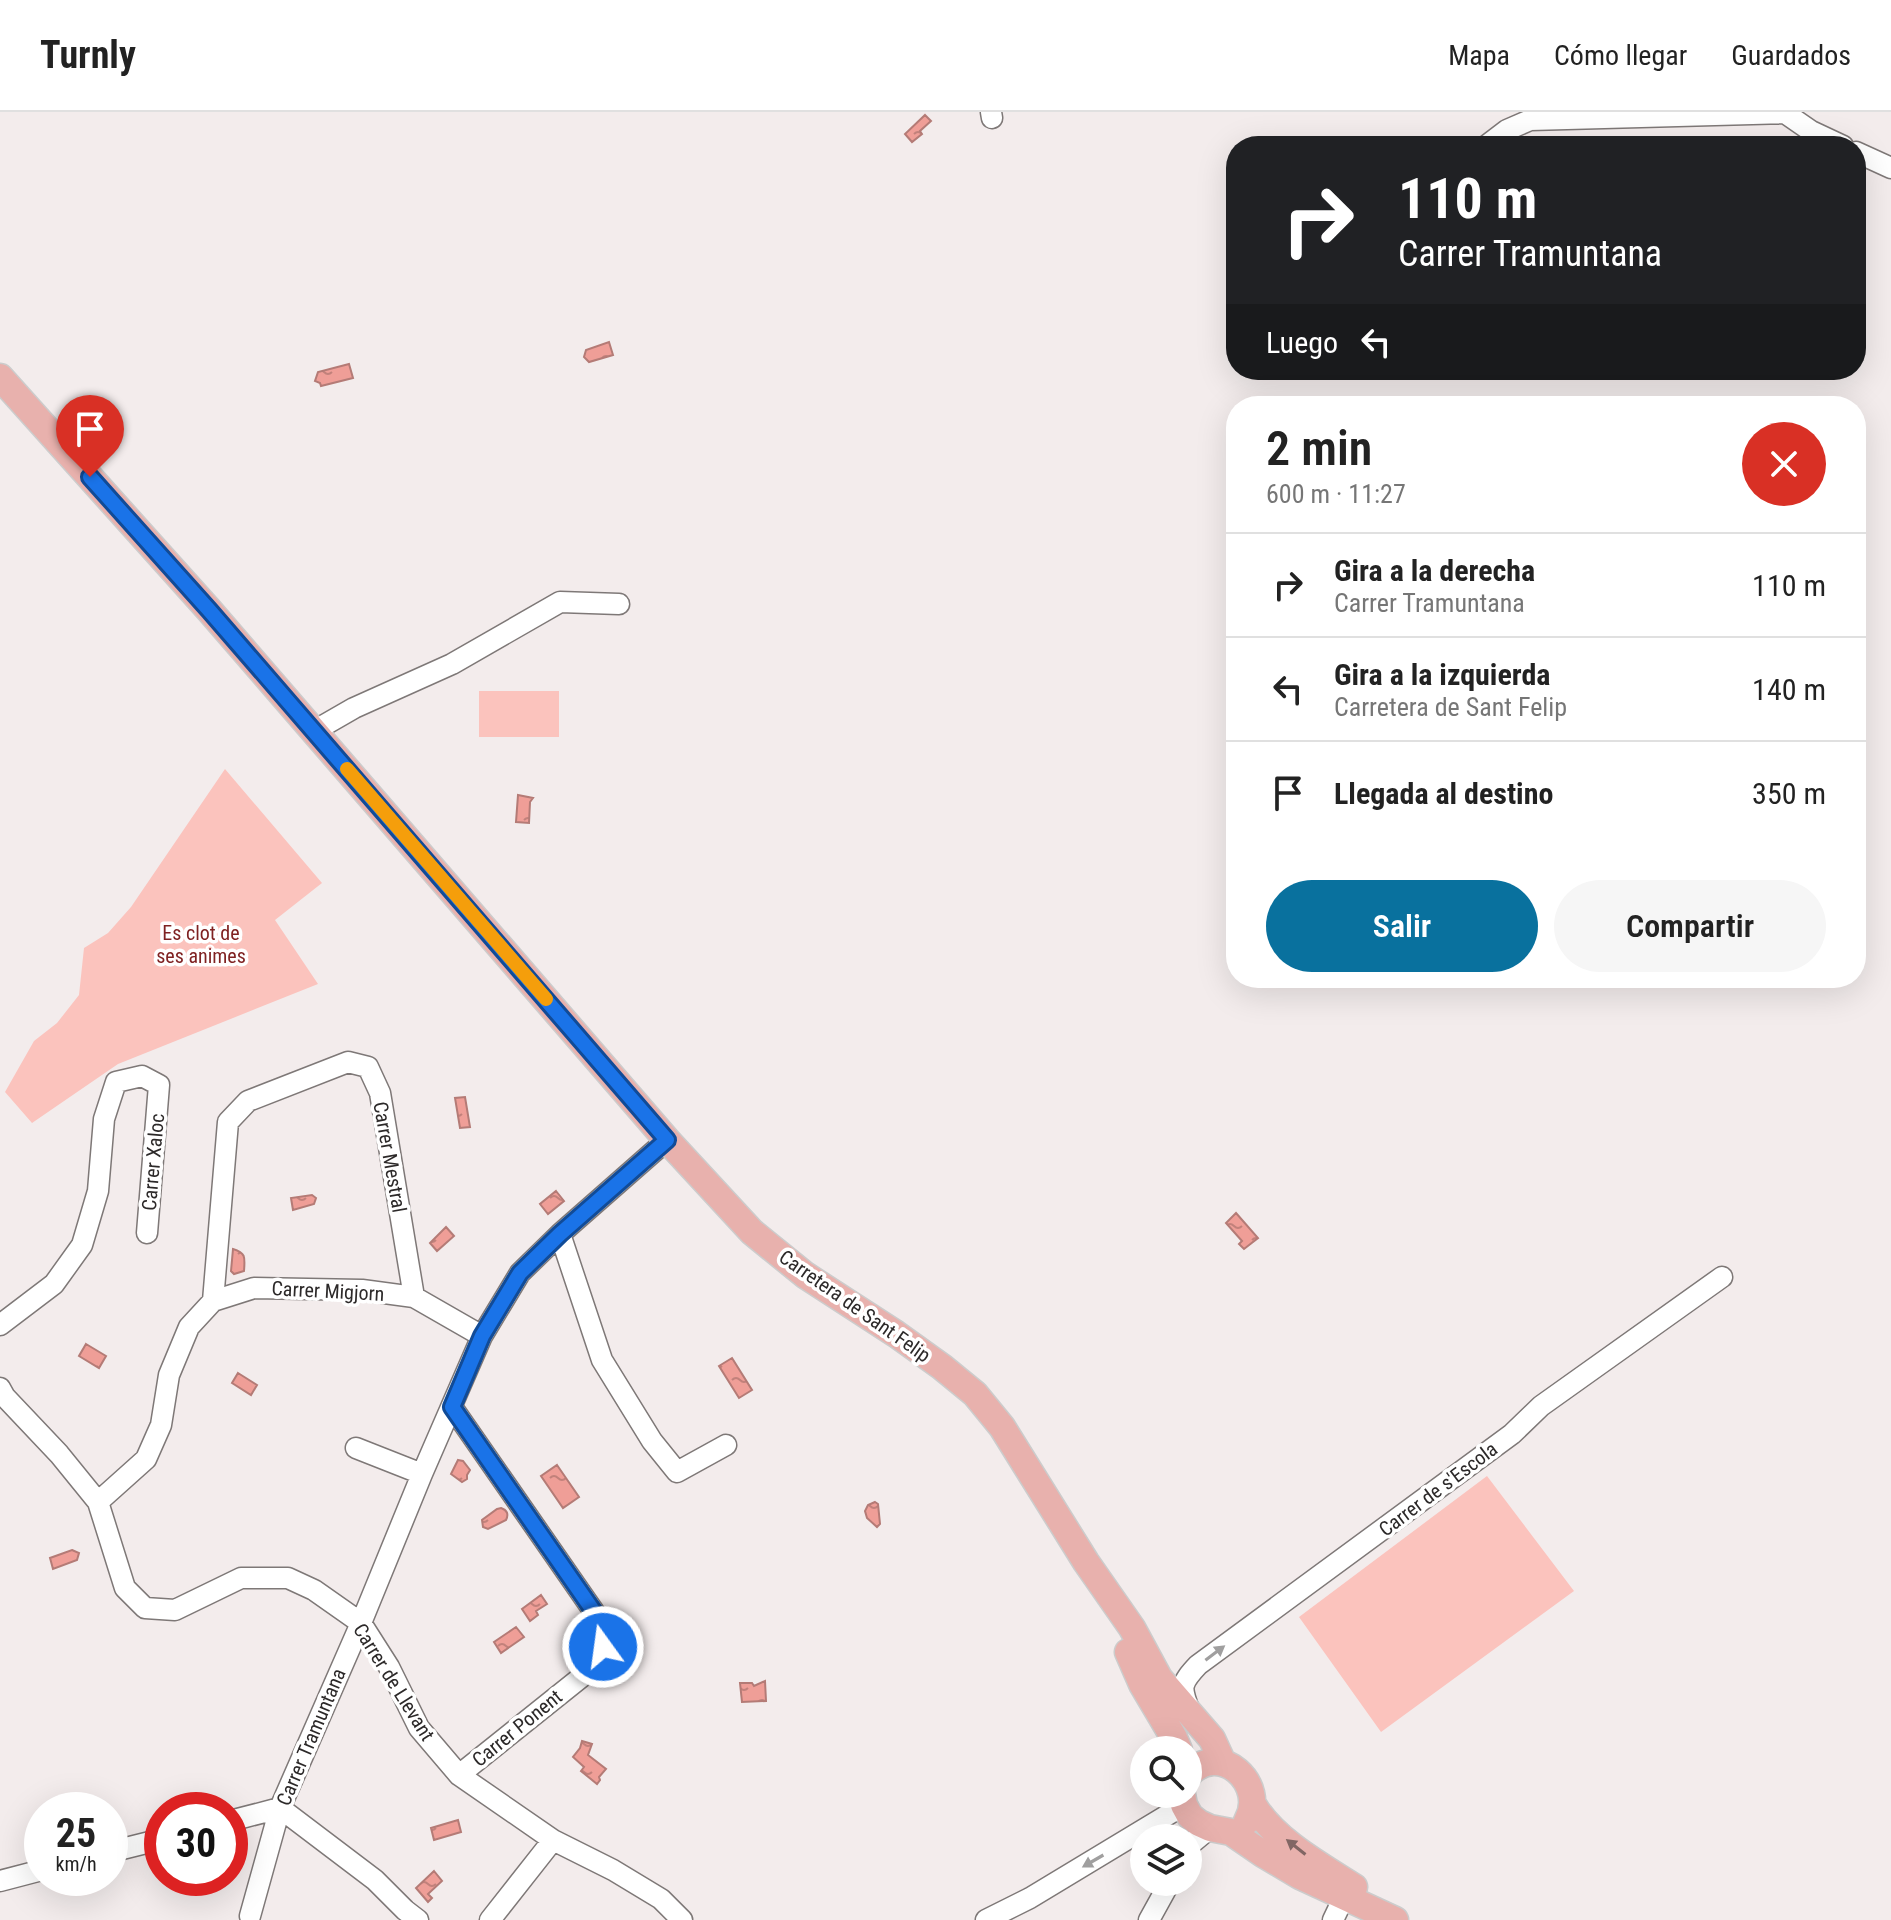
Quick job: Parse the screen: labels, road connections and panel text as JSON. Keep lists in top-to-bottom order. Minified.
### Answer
{"streets":{"main road":["Carretera de Sant Felip"],"street":["Carrer Mestral","Carrer Xaloc","Carrer Migjorn","Carrer de s'Escola","Carrer de Llevant","Carrer Ponent","Carrer Tramuntana"]},"crossings":[["Carrer Mestral","Carrer Migjorn"],["Carrer Migjorn","Carrer Tramuntana"],["Carretera de Sant Felip","Carrer de s'Escola"],["Carretera de Sant Felip","Carrer Tramuntana"],["Carrer de Llevant","Carrer Ponent"],["Carrer de Llevant","Carrer Tramuntana"],["Carrer Ponent","Carrer Tramuntana"]],"one_way":["Carrer de s'Escola"],"parks":["Es clot de ses animes"],"page":{"header":"Turnly","nav":["Mapa","Cómo llegar","Guardados"],"turn":["110 m","Carrer Tramuntana"],"then":"Luego","heading":["2 min","600 m · 11:27"],"list":[{"name":"Gira a la derecha","note":"Carrer Tramuntana","value":"110 m"},{"name":"Gira a la izquierda","note":"Carretera de Sant Felip","value":"140 m"},{"name":"Llegada al destino","value":"350 m"}],"buttons":["Salir","Compartir"],"speed":"25 km/h","limit":"30"}}
